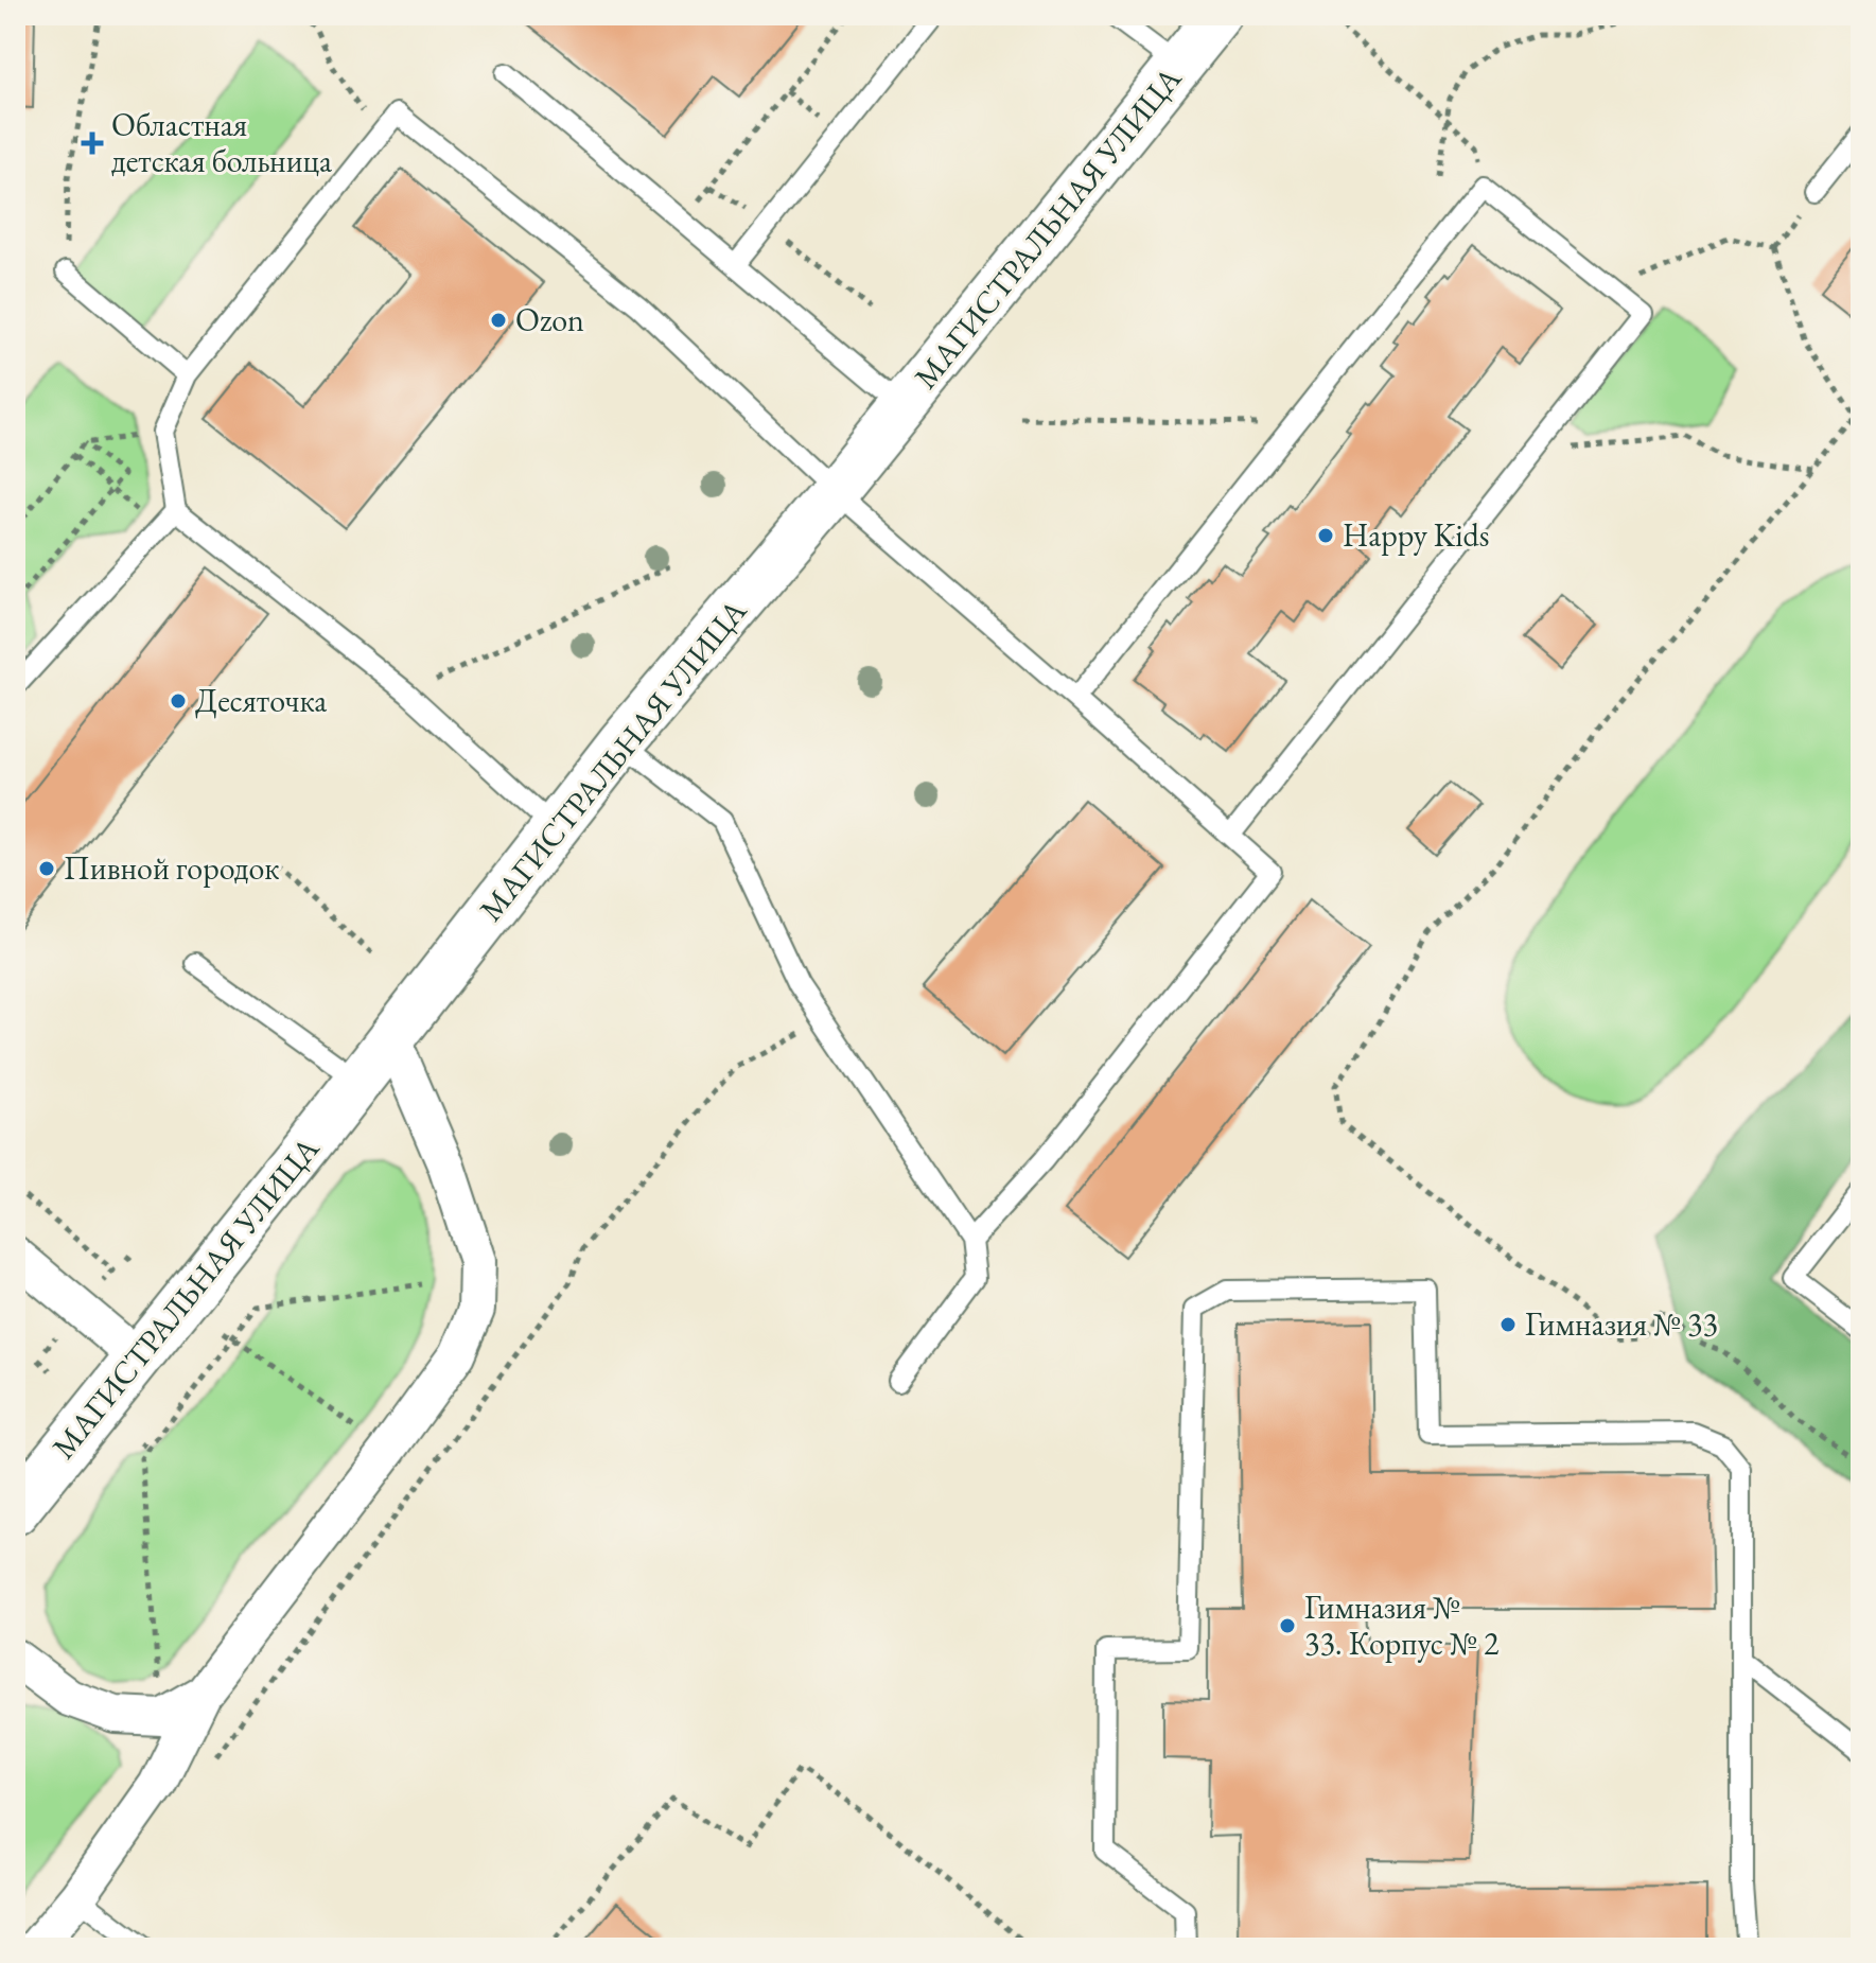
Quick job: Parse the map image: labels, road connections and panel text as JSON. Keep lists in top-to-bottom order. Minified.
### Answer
{"streets":{"highway":["МАГИСТРАЛЬНАЯ УЛИЦА"]},"places":{"health":["Областная детская больница"],"other":["Ozon","Happy Kids","Десяточка","Пивной городок","Гимназия № 33","Гимназия № 33. Корпус № 2"]}}
